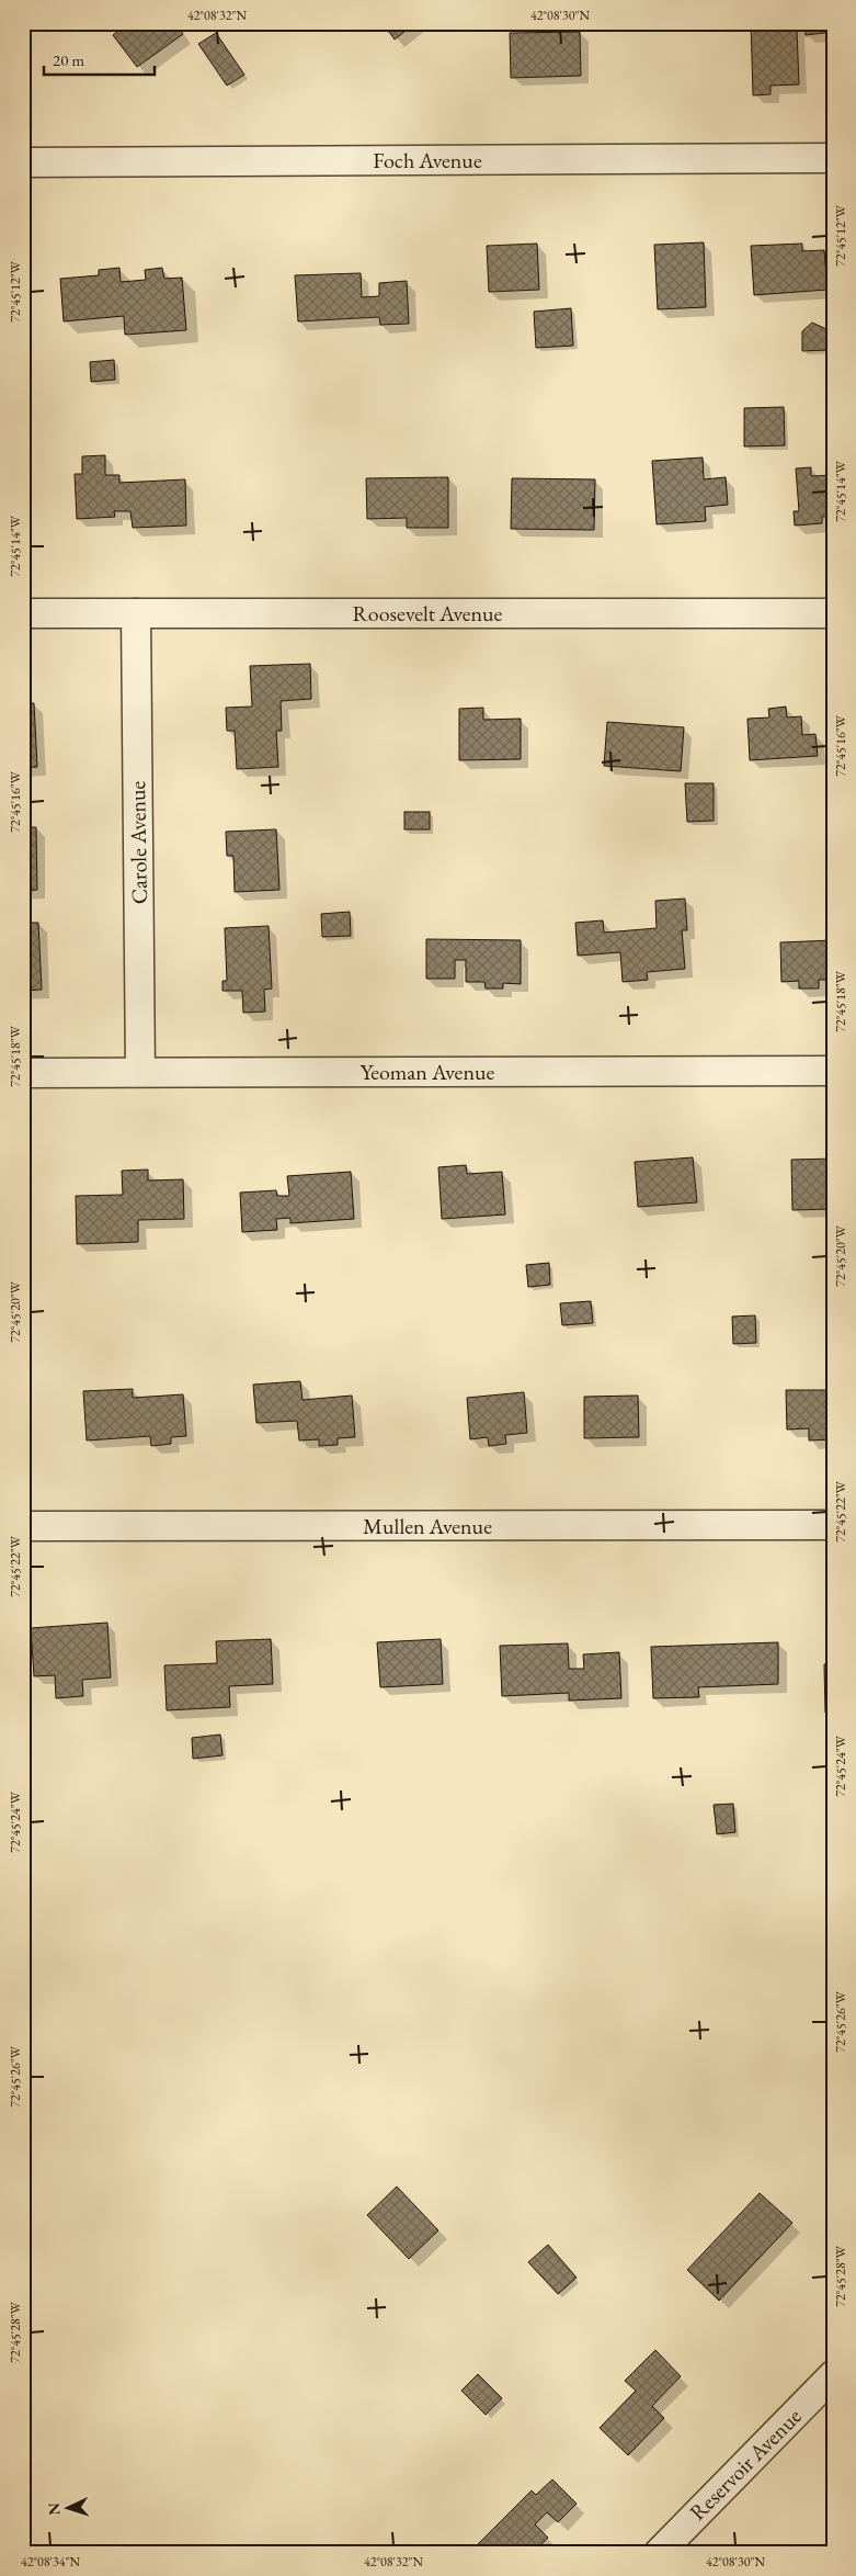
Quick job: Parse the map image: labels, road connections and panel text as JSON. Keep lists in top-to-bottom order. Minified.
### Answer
{"streets":{"street":["Foch Avenue","Roosevelt Avenue","Carole Avenue","Yeoman Avenue","Mullen Avenue","Reservoir Avenue"]},"crossings":[["Roosevelt Avenue","Carole Avenue"],["Carole Avenue","Yeoman Avenue"]],"scale_bar":"20 m","north":"left","coordinates":["42°08'32\"N","42°08'30\"N","72°45'12\"W","72°45'14\"W","72°45'16\"W","72°45'18\"W","72°45'20\"W","72°45'22\"W","72°45'24\"W","72°45'26\"W","72°45'28\"W","42°08'34\"N"]}
